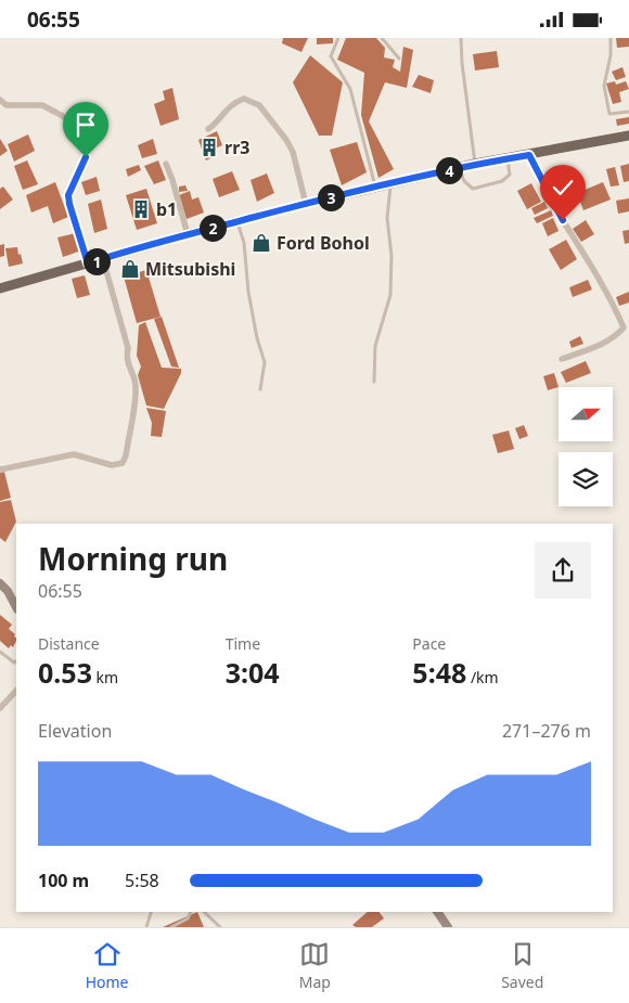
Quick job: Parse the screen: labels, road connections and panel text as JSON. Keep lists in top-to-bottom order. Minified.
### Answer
{"places":{"building":["rr3","b1"],"shop":["Ford Bohol","Mitsubishi"]},"north":"right","page":{"status":"06:55","pins":["4","3","2","1"],"heading":["Morning run","06:55"],"stats":[["Distance","0.53 km"],["Time","3:04"],["Pace","5:48 /km"]],"chart":["Elevation","271–276 m"],"list":[{"name":"100 m","note":"5:58"}],"tabs":["Home","Map","Saved"]}}
